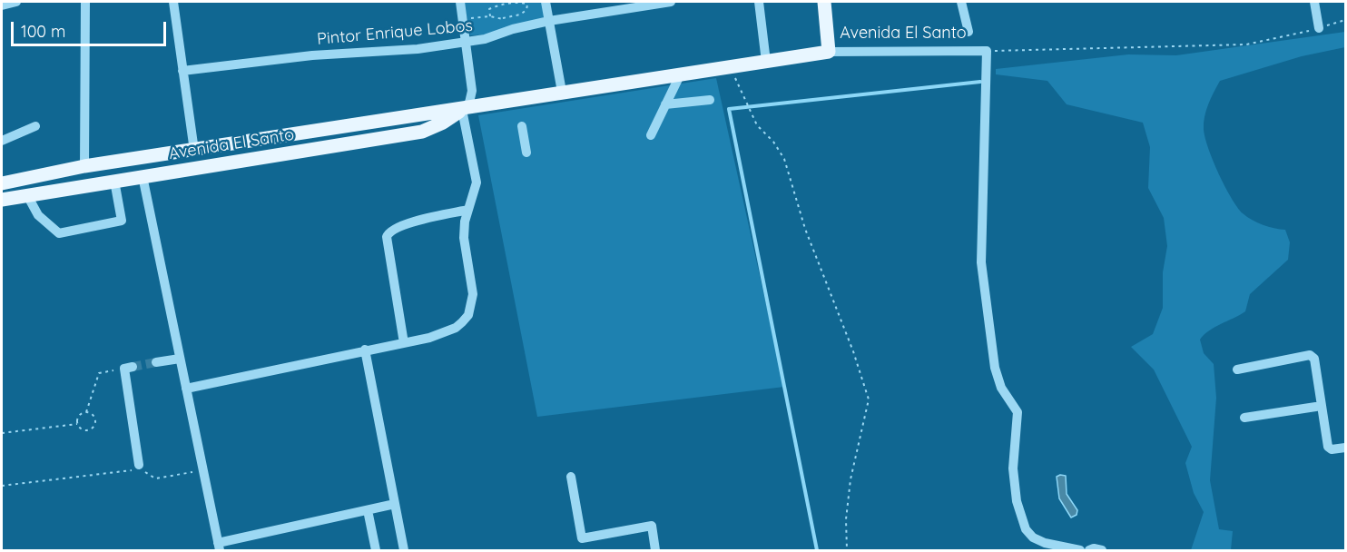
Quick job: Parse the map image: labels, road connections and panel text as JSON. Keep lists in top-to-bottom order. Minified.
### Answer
{"streets":{"main road":["Avenida El Santo"],"street":["Pintor Enrique Lobos"]},"scale_bar":"100 m"}
